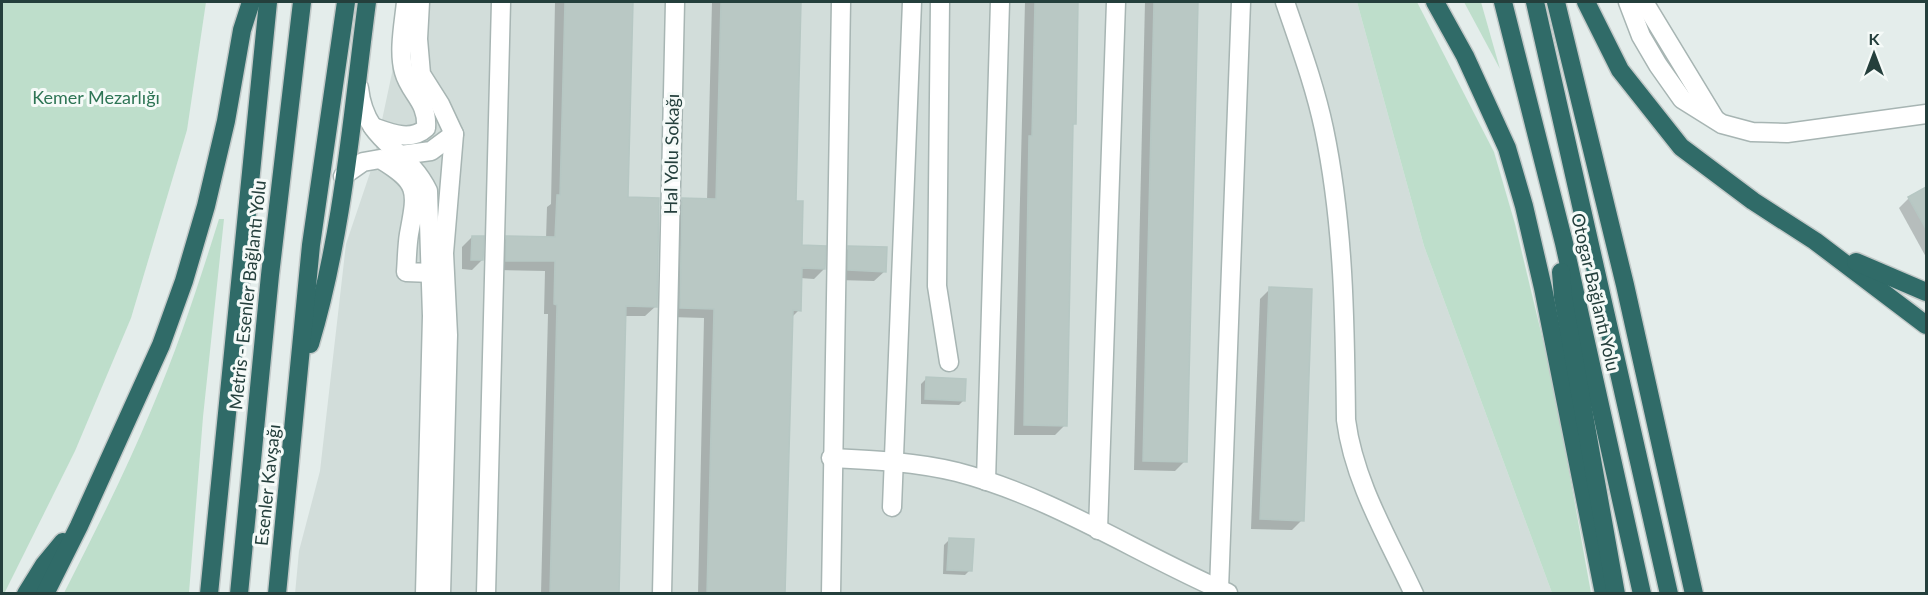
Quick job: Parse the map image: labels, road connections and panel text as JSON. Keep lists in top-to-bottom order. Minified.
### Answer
{"streets":{"highway":["Otogar Bağlantı Yolu","Metris - Esenler Bağlantı Yolu","Esenler Kavşağı"],"street":["Hal Yolu Sokağı"]},"parks":["Kemer Mezarlığı"],"north":"top"}
